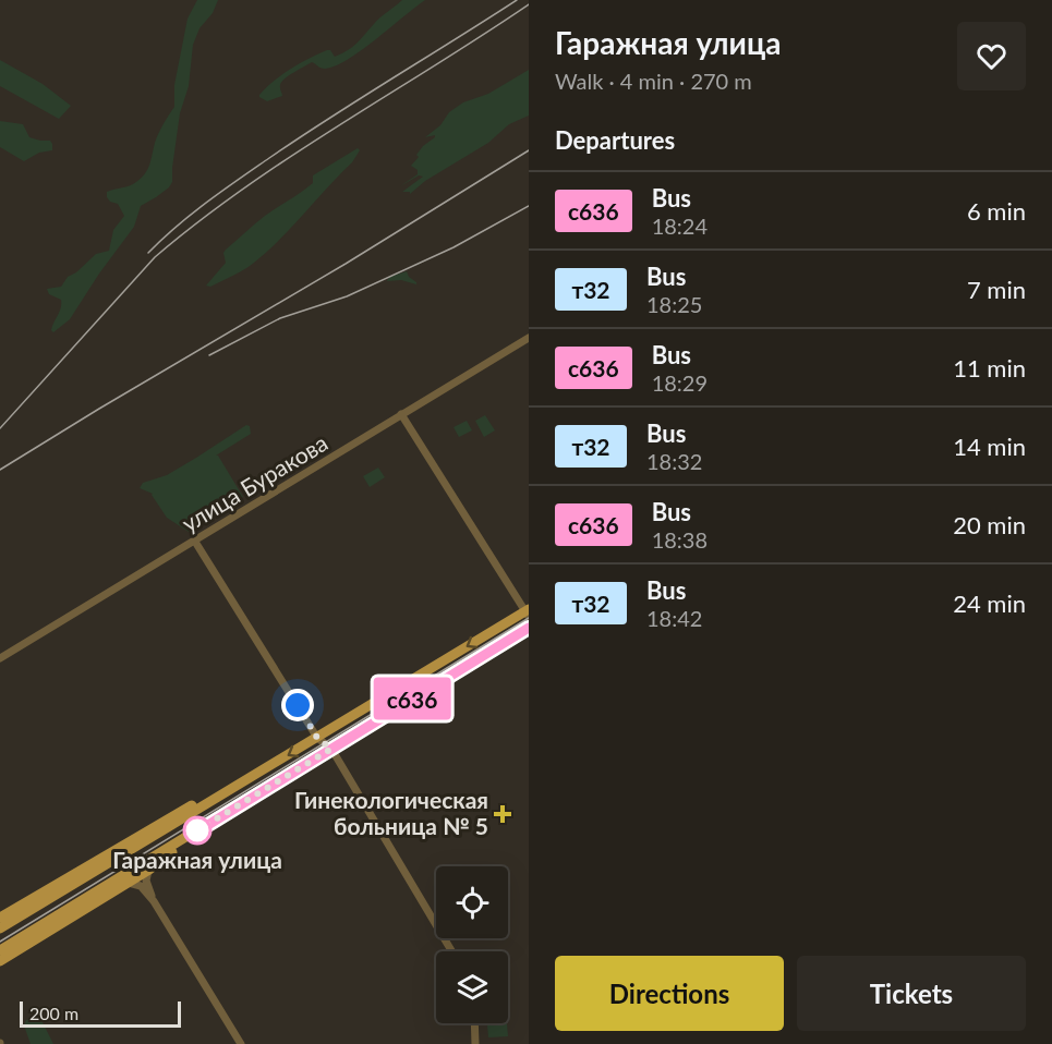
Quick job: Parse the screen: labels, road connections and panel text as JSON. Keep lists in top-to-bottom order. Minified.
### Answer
{"streets":{"street":["улица Буракова"]},"places":{"health":["Гинекологическая больница № 5"],"other":["Гаражная улица"]},"lines":["bus line с636"],"scale_bar":"200 m","page":{"on_map":"с636","heading":[["Гаражная улица","Walk · 4 min · 270 m"],"Departures"],"list":[{"mark":"с636","name":"Bus","note":"18:24","value":"6 min"},{"mark":"т32","name":"Bus","note":"18:25","value":"7 min"},{"mark":"с636","name":"Bus","note":"18:29","value":"11 min"},{"mark":"т32","name":"Bus","note":"18:32","value":"14 min"},{"mark":"с636","name":"Bus","note":"18:38","value":"20 min"},{"mark":"т32","name":"Bus","note":"18:42","value":"24 min"}],"buttons":["Directions","Tickets"],"scale":"200 m"}}
